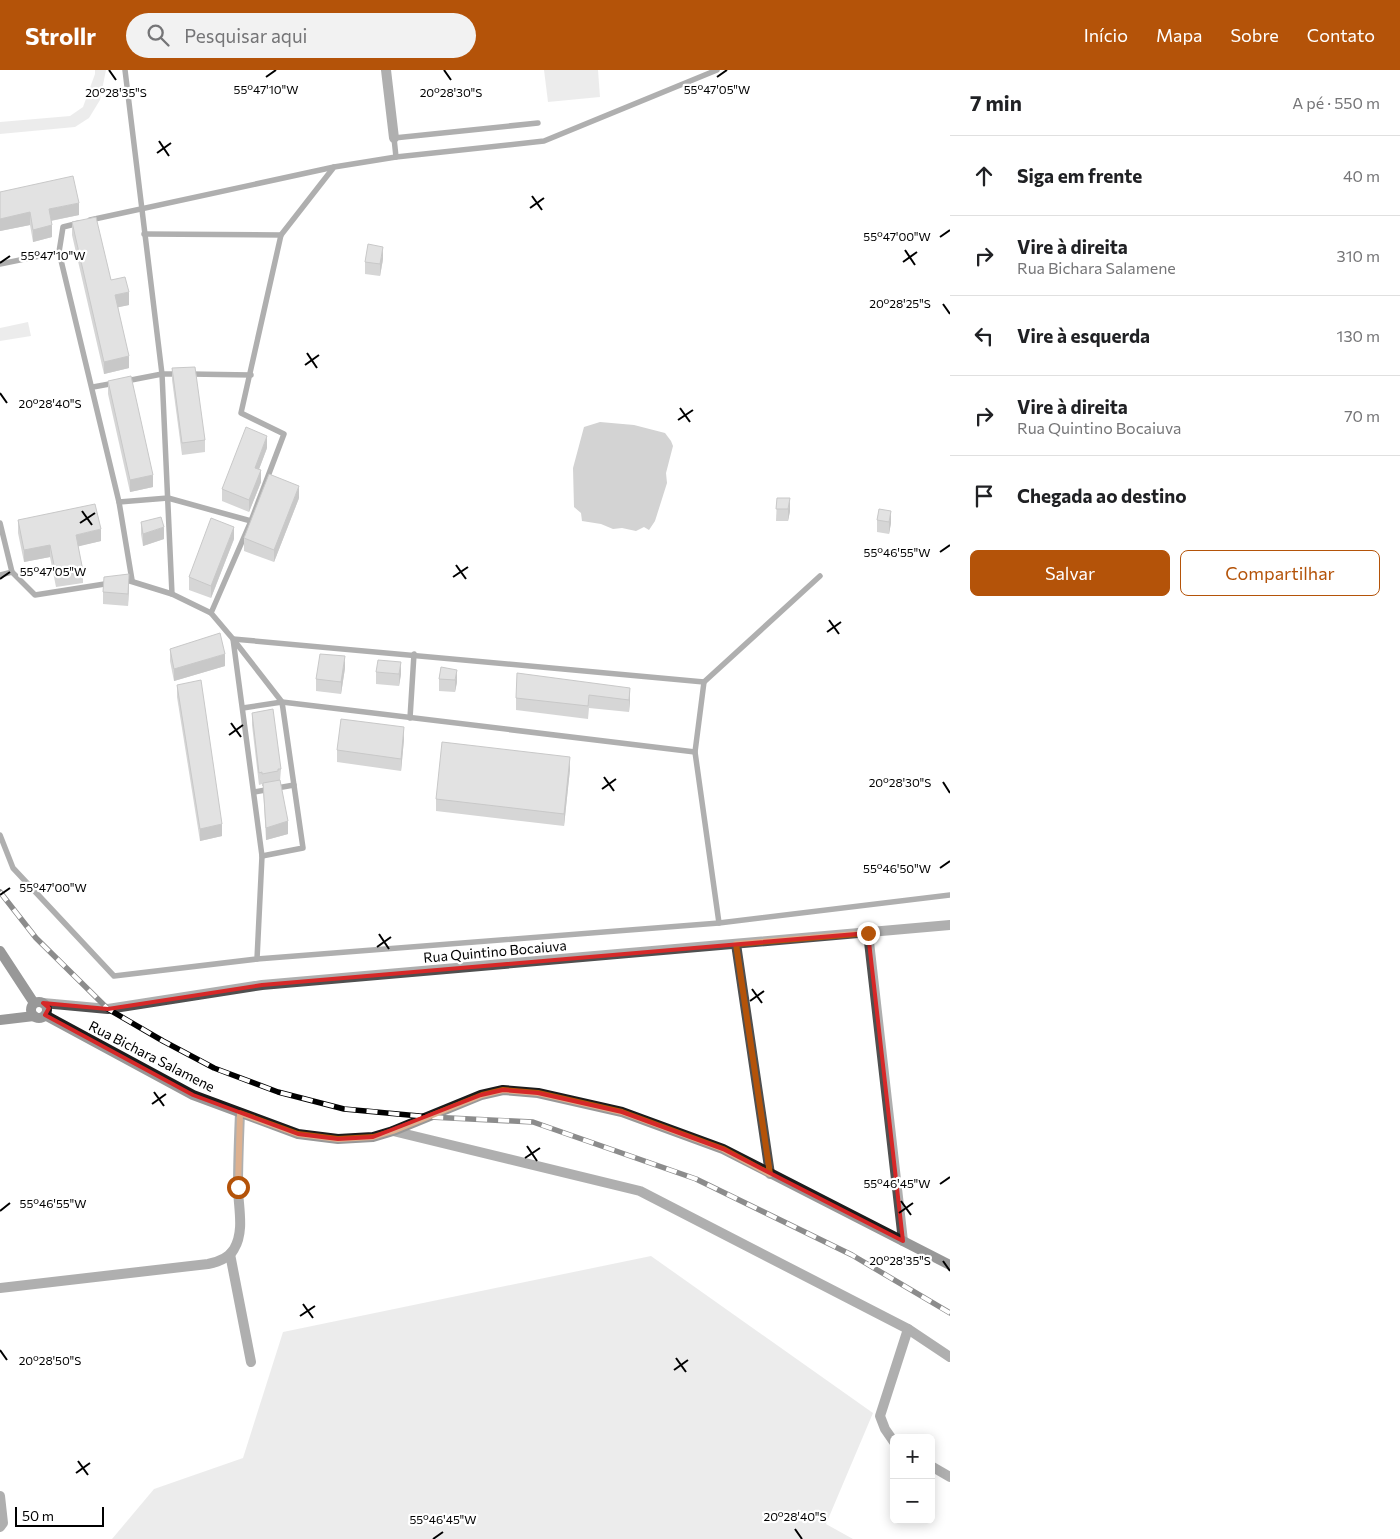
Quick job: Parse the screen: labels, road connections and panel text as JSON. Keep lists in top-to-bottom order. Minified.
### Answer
{"streets":{"main road":["Rua Bichara Salamene"],"street":["Rua Quintino Bocaiuva"]},"crossings":[["Rua Quintino Bocaiuva","Rua Bichara Salamene"]],"scale_bar":"50 m","page":{"header":"Strollr","search":"Pesquisar aqui","nav":["Início","Mapa","Sobre","Contato"],"heading":["7 min","A pé · 550 m"],"list":[["Siga em frente","40 m"],["Vire à direita","Rua Bichara Salamene","310 m"],["Vire à esquerda","130 m"],["Vire à direita","Rua Quintino Bocaiuva","70 m"],"Chegada ao destino"],"buttons":["Salvar","Compartilhar"],"map_buttons":["+","−"],"scale":"50 m"},"coordinates":["55°47'10\"W","55°47'05\"W","20°28'35\"S","20°28'30\"S","55°47'00\"W","20°28'25\"S","20°28'40\"S","55°46'55\"W","55°46'50\"W","55°46'45\"W","20°28'50\"S"]}
